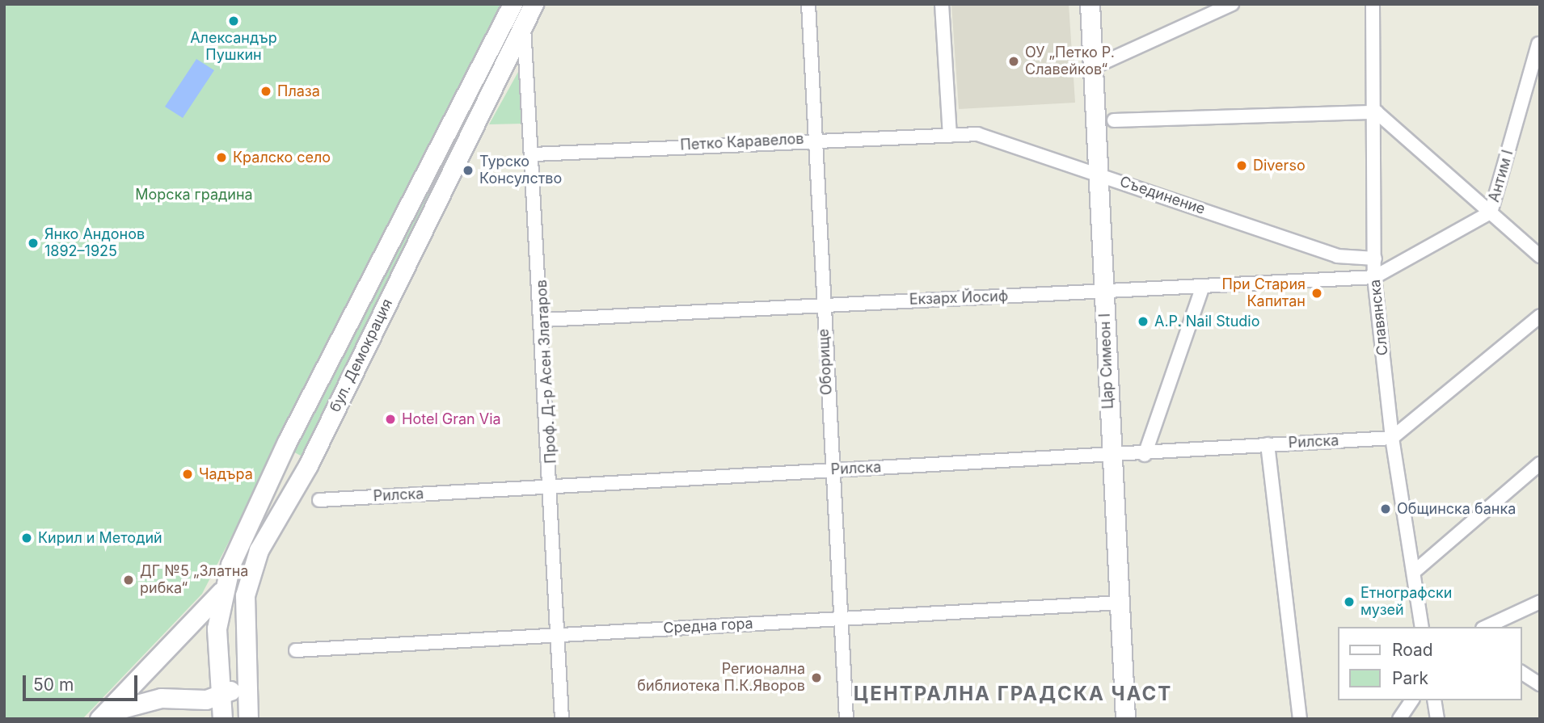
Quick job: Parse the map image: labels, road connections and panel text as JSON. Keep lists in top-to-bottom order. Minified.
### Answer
{"streets":{"main road":["бул. Демокрация","Цар Симеон I"],"street":["Петко Каравелов","Антим I","Съединение","Екзарх Йосиф","Славянска","Оборище","Проф. Д-р Асен Златаров","Рилска","Средна гора"]},"crossings":[["Петко Каравелов","Съединение"],["Петко Каравелов","Оборище"],["Петко Каравелов","Проф. Д-р Асен Златаров"],["Антим I","Екзарх Йосиф"],["Антим I","Славянска"],["Съединение","Славянска"],["Съединение","Цар Симеон I"],["Екзарх Йосиф","Славянска"],["Екзарх Йосиф","Цар Симеон I"],["Екзарх Йосиф","Оборище"],["Екзарх Йосиф","Проф. Д-р Асен Златаров"],["Славянска","Рилска"],["бул. Демокрация","Проф. Д-р Асен Златаров"],["Цар Симеон I","Рилска"],["Цар Симеон I","Средна гора"],["Оборище","Рилска"],["Оборище","Средна гора"],["Проф. Д-р Асен Златаров","Рилска"],["Проф. Д-р Асен Златаров","Средна гора"]],"districts":["ЦЕНТРАЛНА ГРАДСКА ЧАСТ"],"parks":["Морска градина"],"places":["Александър Пушкин","ОУ „Петко Р. Славейков“","Плаза","Кралско село","Diverso","Турско Консулство","Янко Андонов 1892–1925","При Стария Капитан","A.P. Nail Studio","Hotel Gran Via","Чадъра","Общинска банка","Кирил и Методий","ДГ №5 „Златна рибка“","Етнографски музей","Регионална библиотека П.К.Яворов"],"legend":["Road","Park"],"scale_bar":"50 m"}
